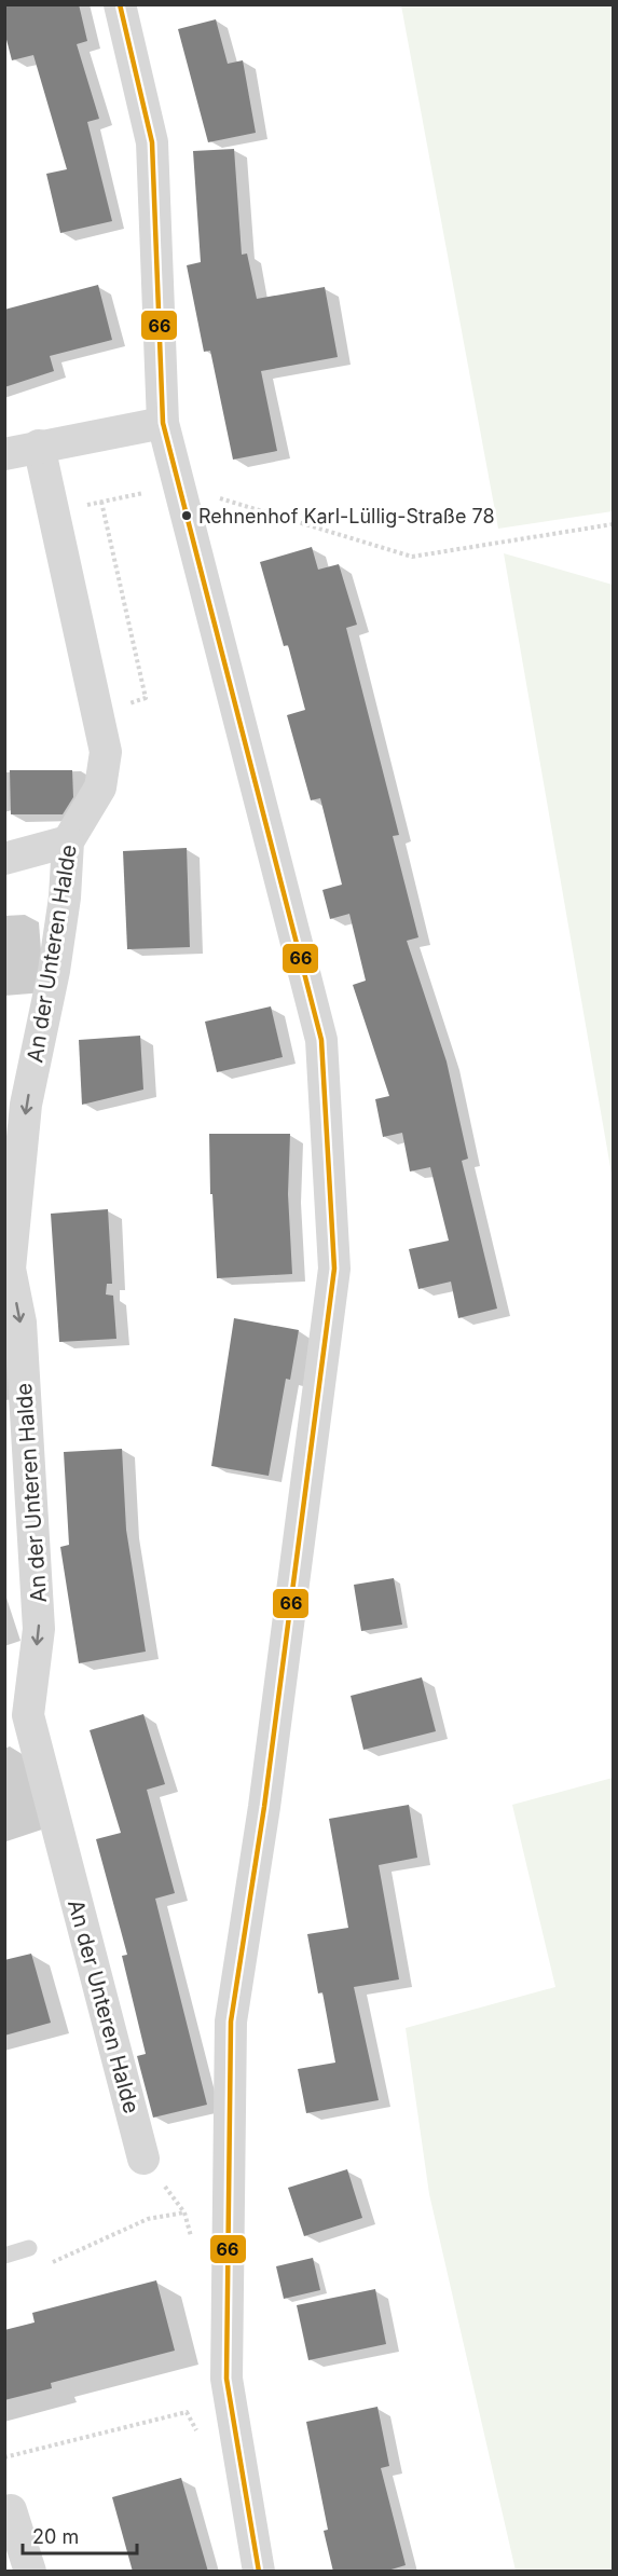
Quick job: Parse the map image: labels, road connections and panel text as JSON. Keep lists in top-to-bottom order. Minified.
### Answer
{"streets":{"street":["An der Unteren Halde"]},"places":["Rehnenhof Karl-Lüllig-Straße 78"],"lines":["transit line 66"],"scale_bar":"20 m"}
